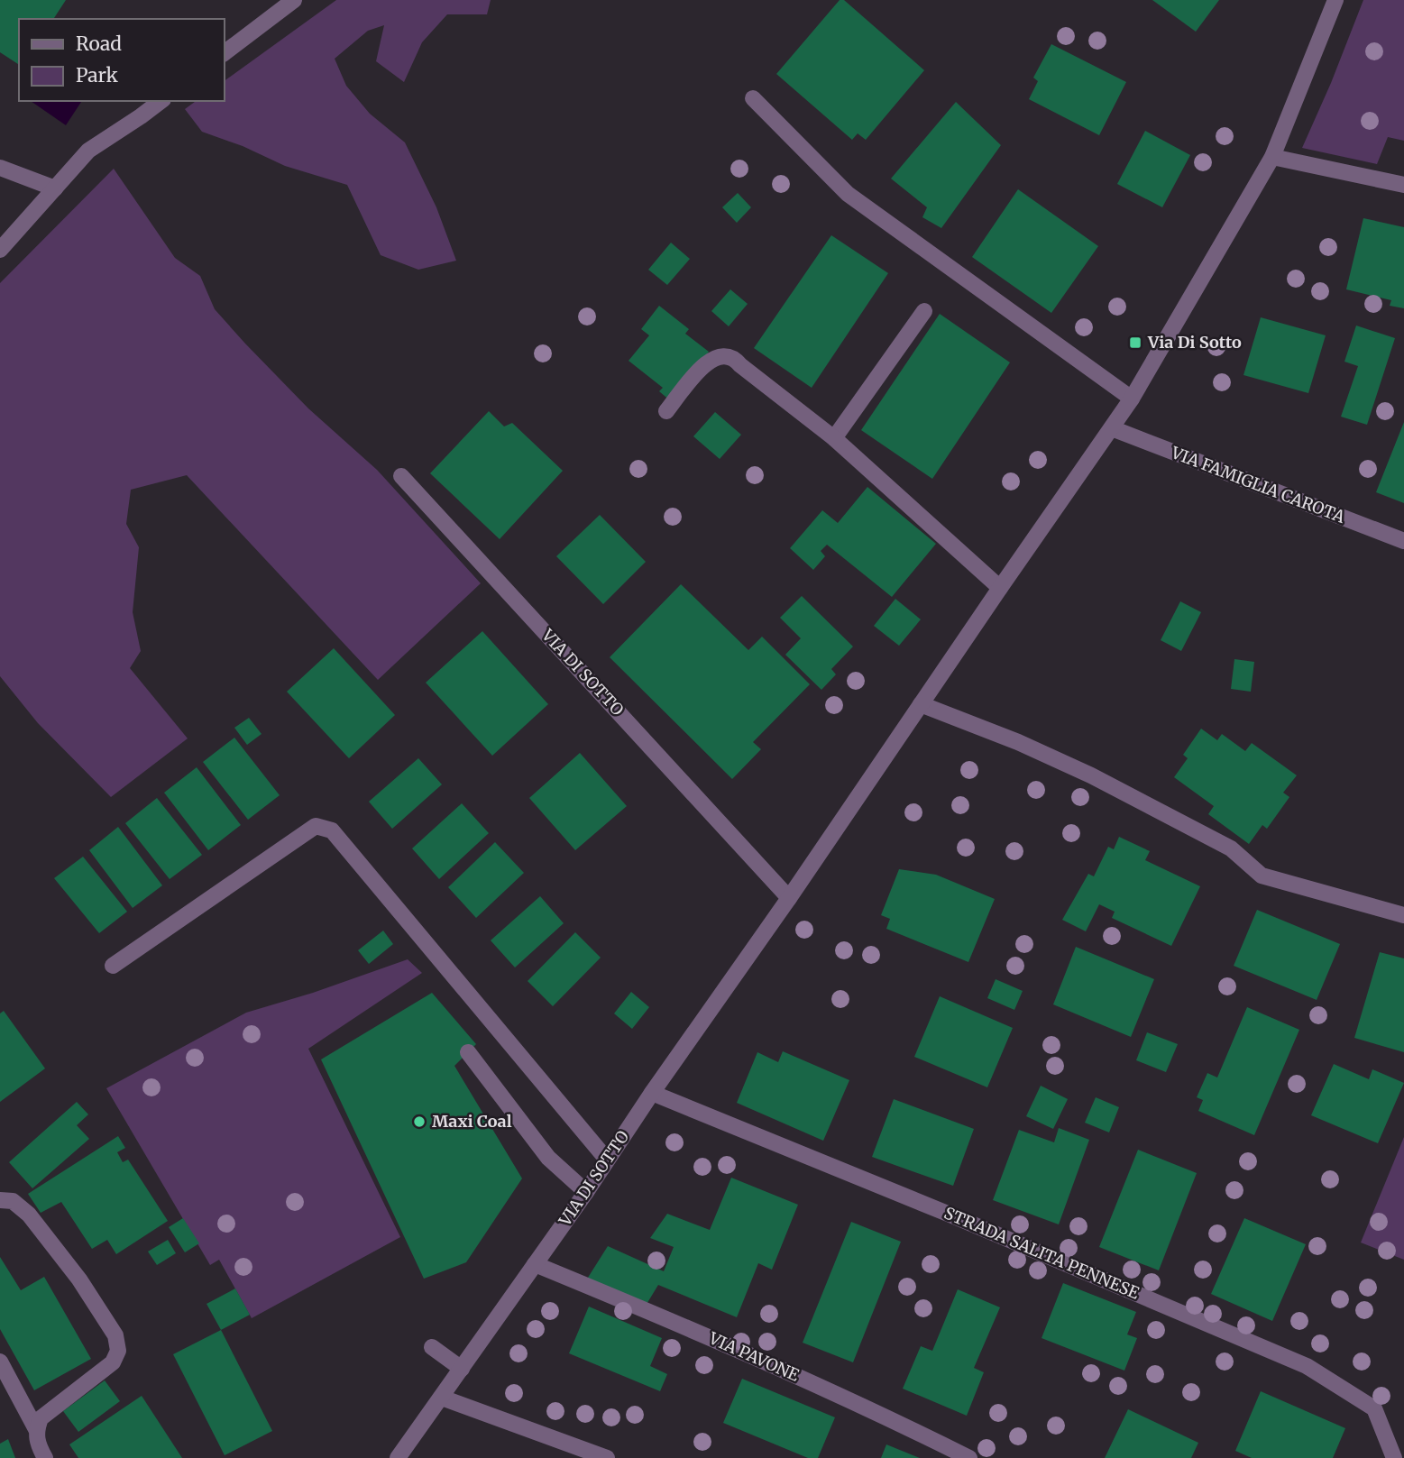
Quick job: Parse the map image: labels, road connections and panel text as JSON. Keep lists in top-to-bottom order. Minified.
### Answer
{"streets":{"street":["VIA FAMIGLIA CAROTA","VIA DI SOTTO","STRADA SALITA PENNESE","VIA PAVONE"]},"crossings":[["VIA FAMIGLIA CAROTA","VIA DI SOTTO"],["VIA DI SOTTO","STRADA SALITA PENNESE"],["VIA DI SOTTO","VIA PAVONE"]],"places":{"transit":["Via Di Sotto"],"other":["Maxi Coal"]},"legend":["Road","Park"]}
